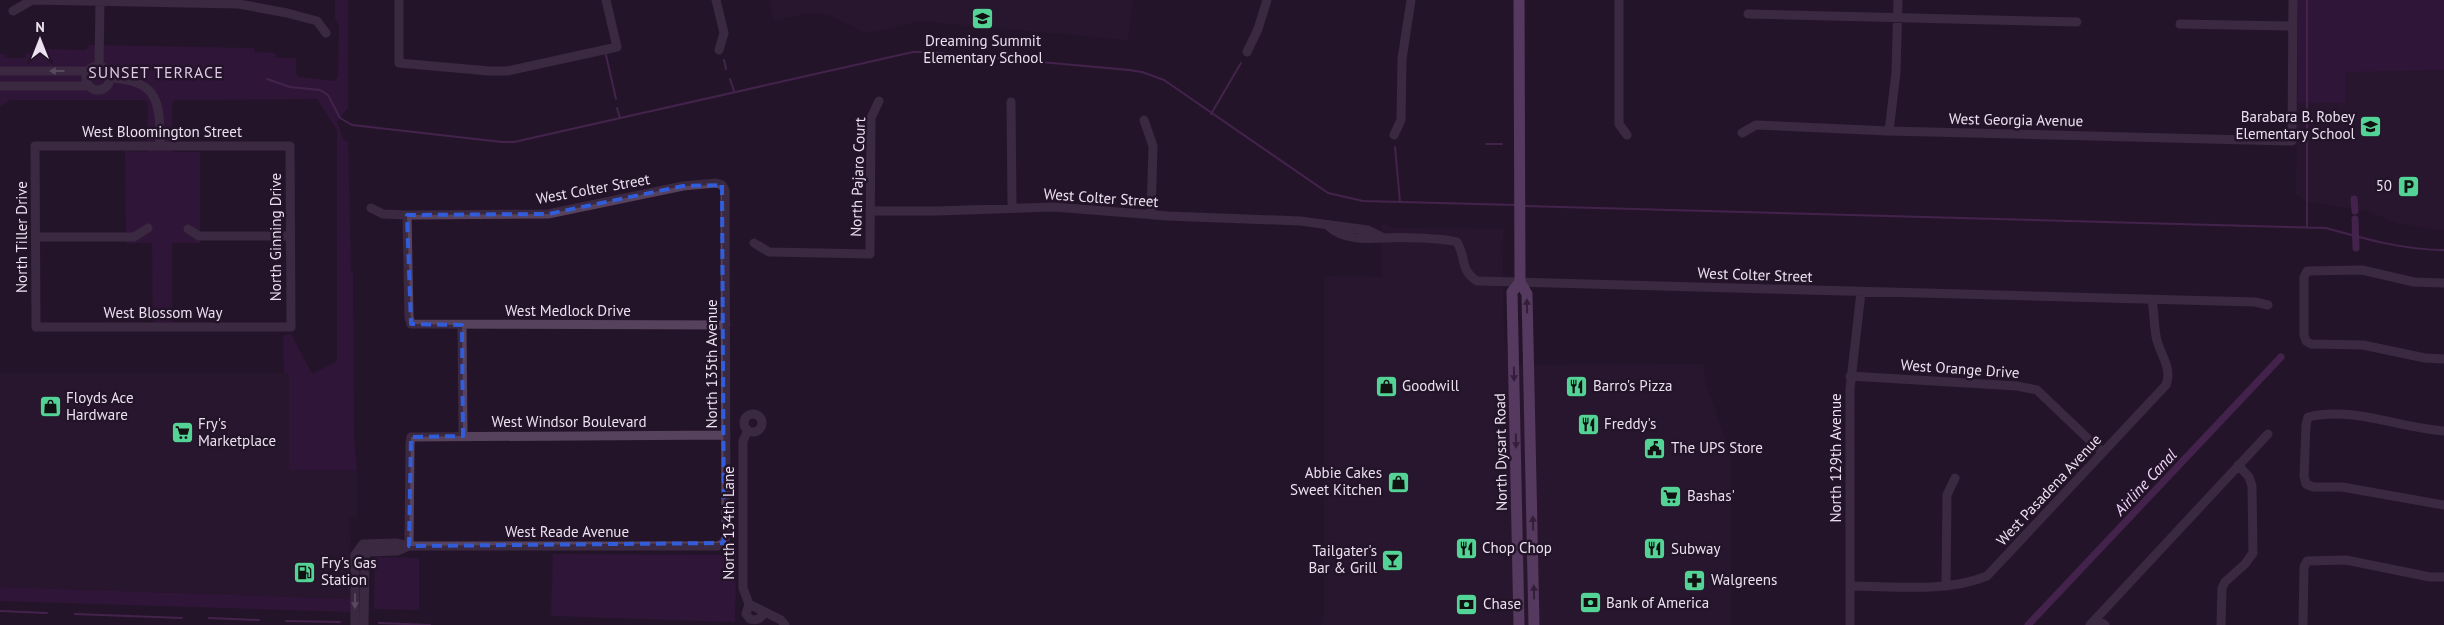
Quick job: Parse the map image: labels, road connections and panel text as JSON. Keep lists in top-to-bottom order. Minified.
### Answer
{"streets":{"main road":["North Dysart Road"],"street":["West Georgia Avenue","West Bloomington Street","North Pajaro Court","West Colter Street","North Tiller Drive","North Ginning Drive","West Medlock Drive","West Blossom Way","North 135th Avenue","West Orange Drive","West Windsor Boulevard","North 129th Avenue","West Pasadena Avenue","North 134th Lane","West Reade Avenue"]},"crossings":[["West Bloomington Street","North Tiller Drive"],["West Bloomington Street","North Ginning Drive"],["North Pajaro Court","West Colter Street"],["West Colter Street","West Medlock Drive"],["West Colter Street","North 135th Avenue"],["West Colter Street","North Dysart Road"],["West Colter Street","North 129th Avenue"],["West Colter Street","West Pasadena Avenue"],["North Tiller Drive","West Blossom Way"],["North Ginning Drive","West Blossom Way"],["West Medlock Drive","North 135th Avenue"],["North 135th Avenue","West Windsor Boulevard"],["North 135th Avenue","West Reade Avenue"],["West Orange Drive","North 129th Avenue"],["West Orange Drive","West Pasadena Avenue"],["West Windsor Boulevard","West Reade Avenue"],["North 129th Avenue","West Pasadena Avenue"]],"districts":["SUNSET TERRACE"],"water":["Airline Canal"],"places":{"school or university":["Dreaming Summit Elementary School","Barabara B. Robey Elementary School"],"parking":["50"],"shop":["Goodwill","Floyds Ace Hardware","Abbie Cakes Sweet Kitchen"],"restaurant":["Barro's Pizza","Freddy's","Chop Chop","Subway"],"supermarket":["Fry's Marketplace","Bashas'"],"public building":["The UPS Store"],"bar":["Tailgater's Bar & Grill"],"fuel station":["Fry's Gas Station"],"pharmacy":["Walgreens"],"bank":["Bank of America","Chase"]},"north":"top"}
